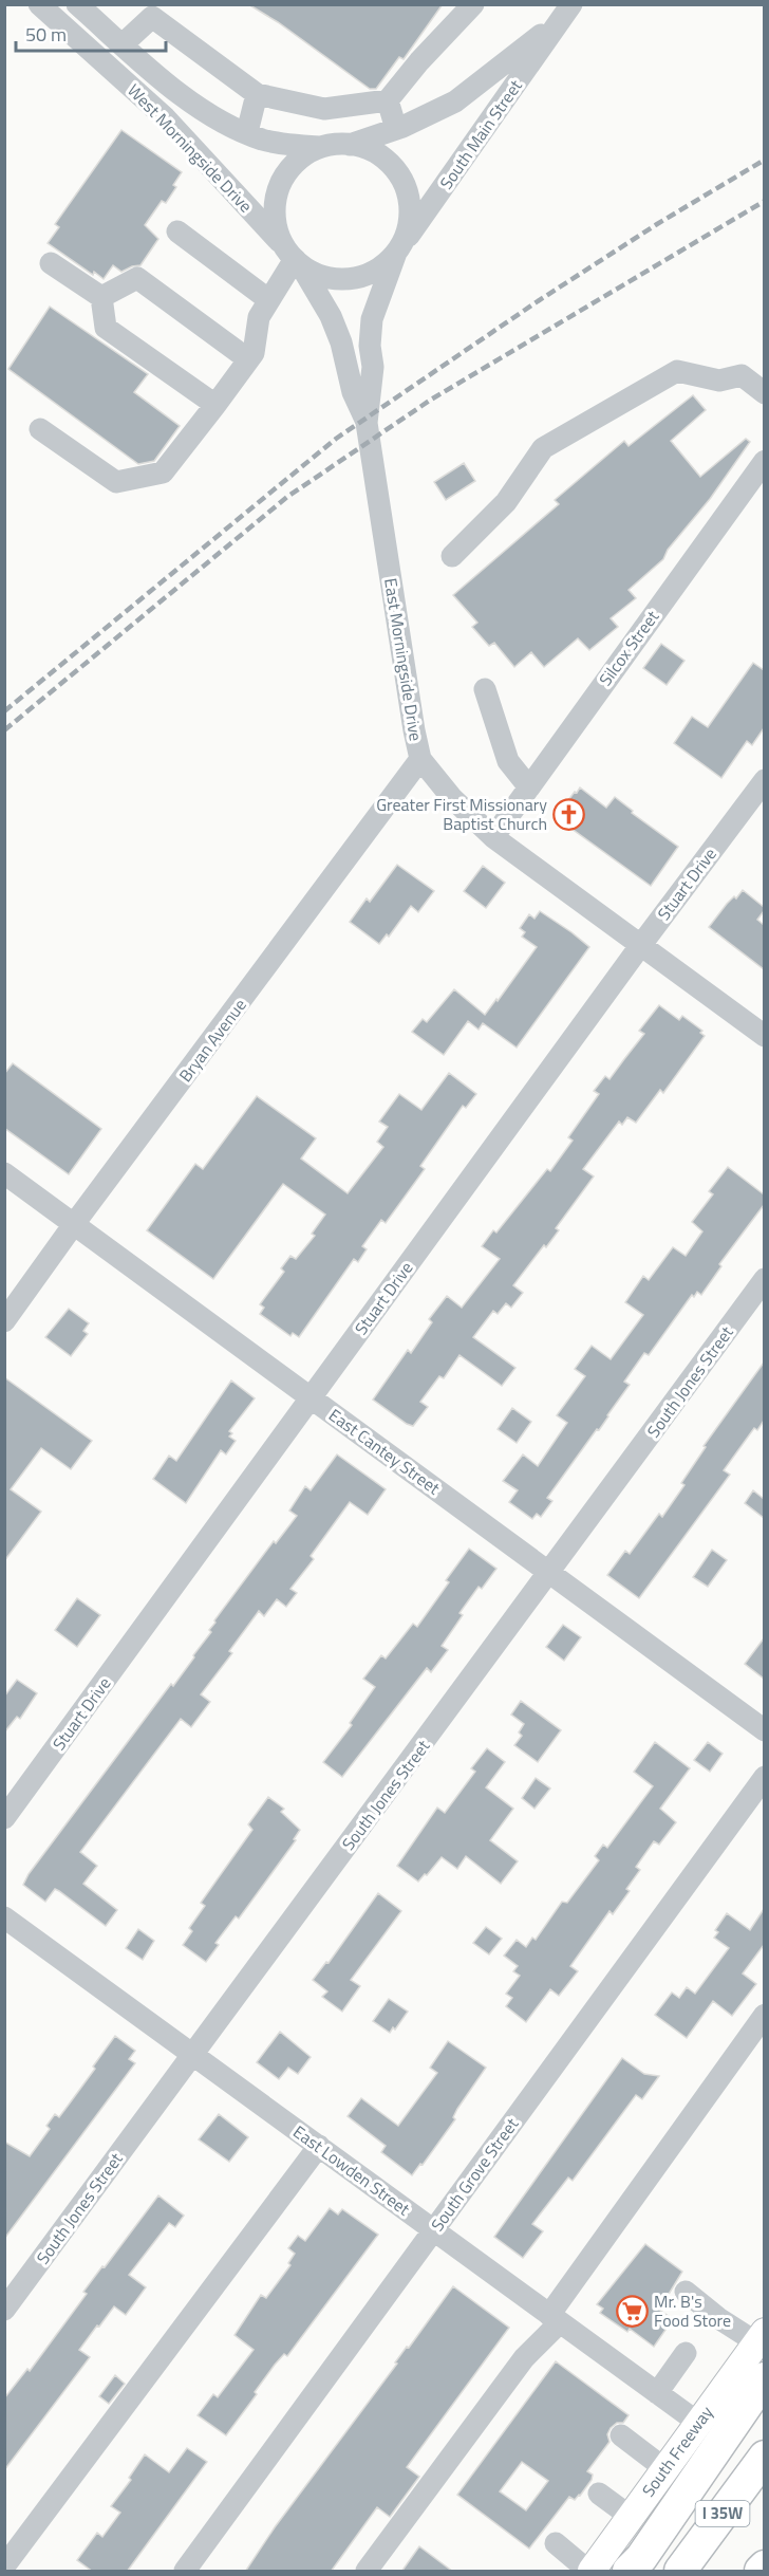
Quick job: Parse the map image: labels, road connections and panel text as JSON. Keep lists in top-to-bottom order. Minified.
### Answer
{"streets":{"highway":["I 35W"],"main road":["South Freeway"],"street":["South Main Street","West Morningside Drive","Silcox Street","East Morningside Drive","Stuart Drive","Bryan Avenue","South Jones Street","East Cantey Street","East Lowden Street","South Grove Street"]},"crossings":[["South Main Street","West Morningside Drive"],["West Morningside Drive","East Morningside Drive"],["Silcox Street","East Morningside Drive"],["East Morningside Drive","Stuart Drive"],["East Morningside Drive","Bryan Avenue"],["Stuart Drive","East Cantey Street"],["Bryan Avenue","East Cantey Street"],["South Jones Street","East Cantey Street"],["South Jones Street","East Lowden Street"],["East Lowden Street","South Grove Street"],["East Lowden Street","South Freeway"]],"places":{"church":["Greater First Missionary Baptist Church"],"supermarket":["Mr. B's Food Store"]},"scale_bar":"50 m"}
